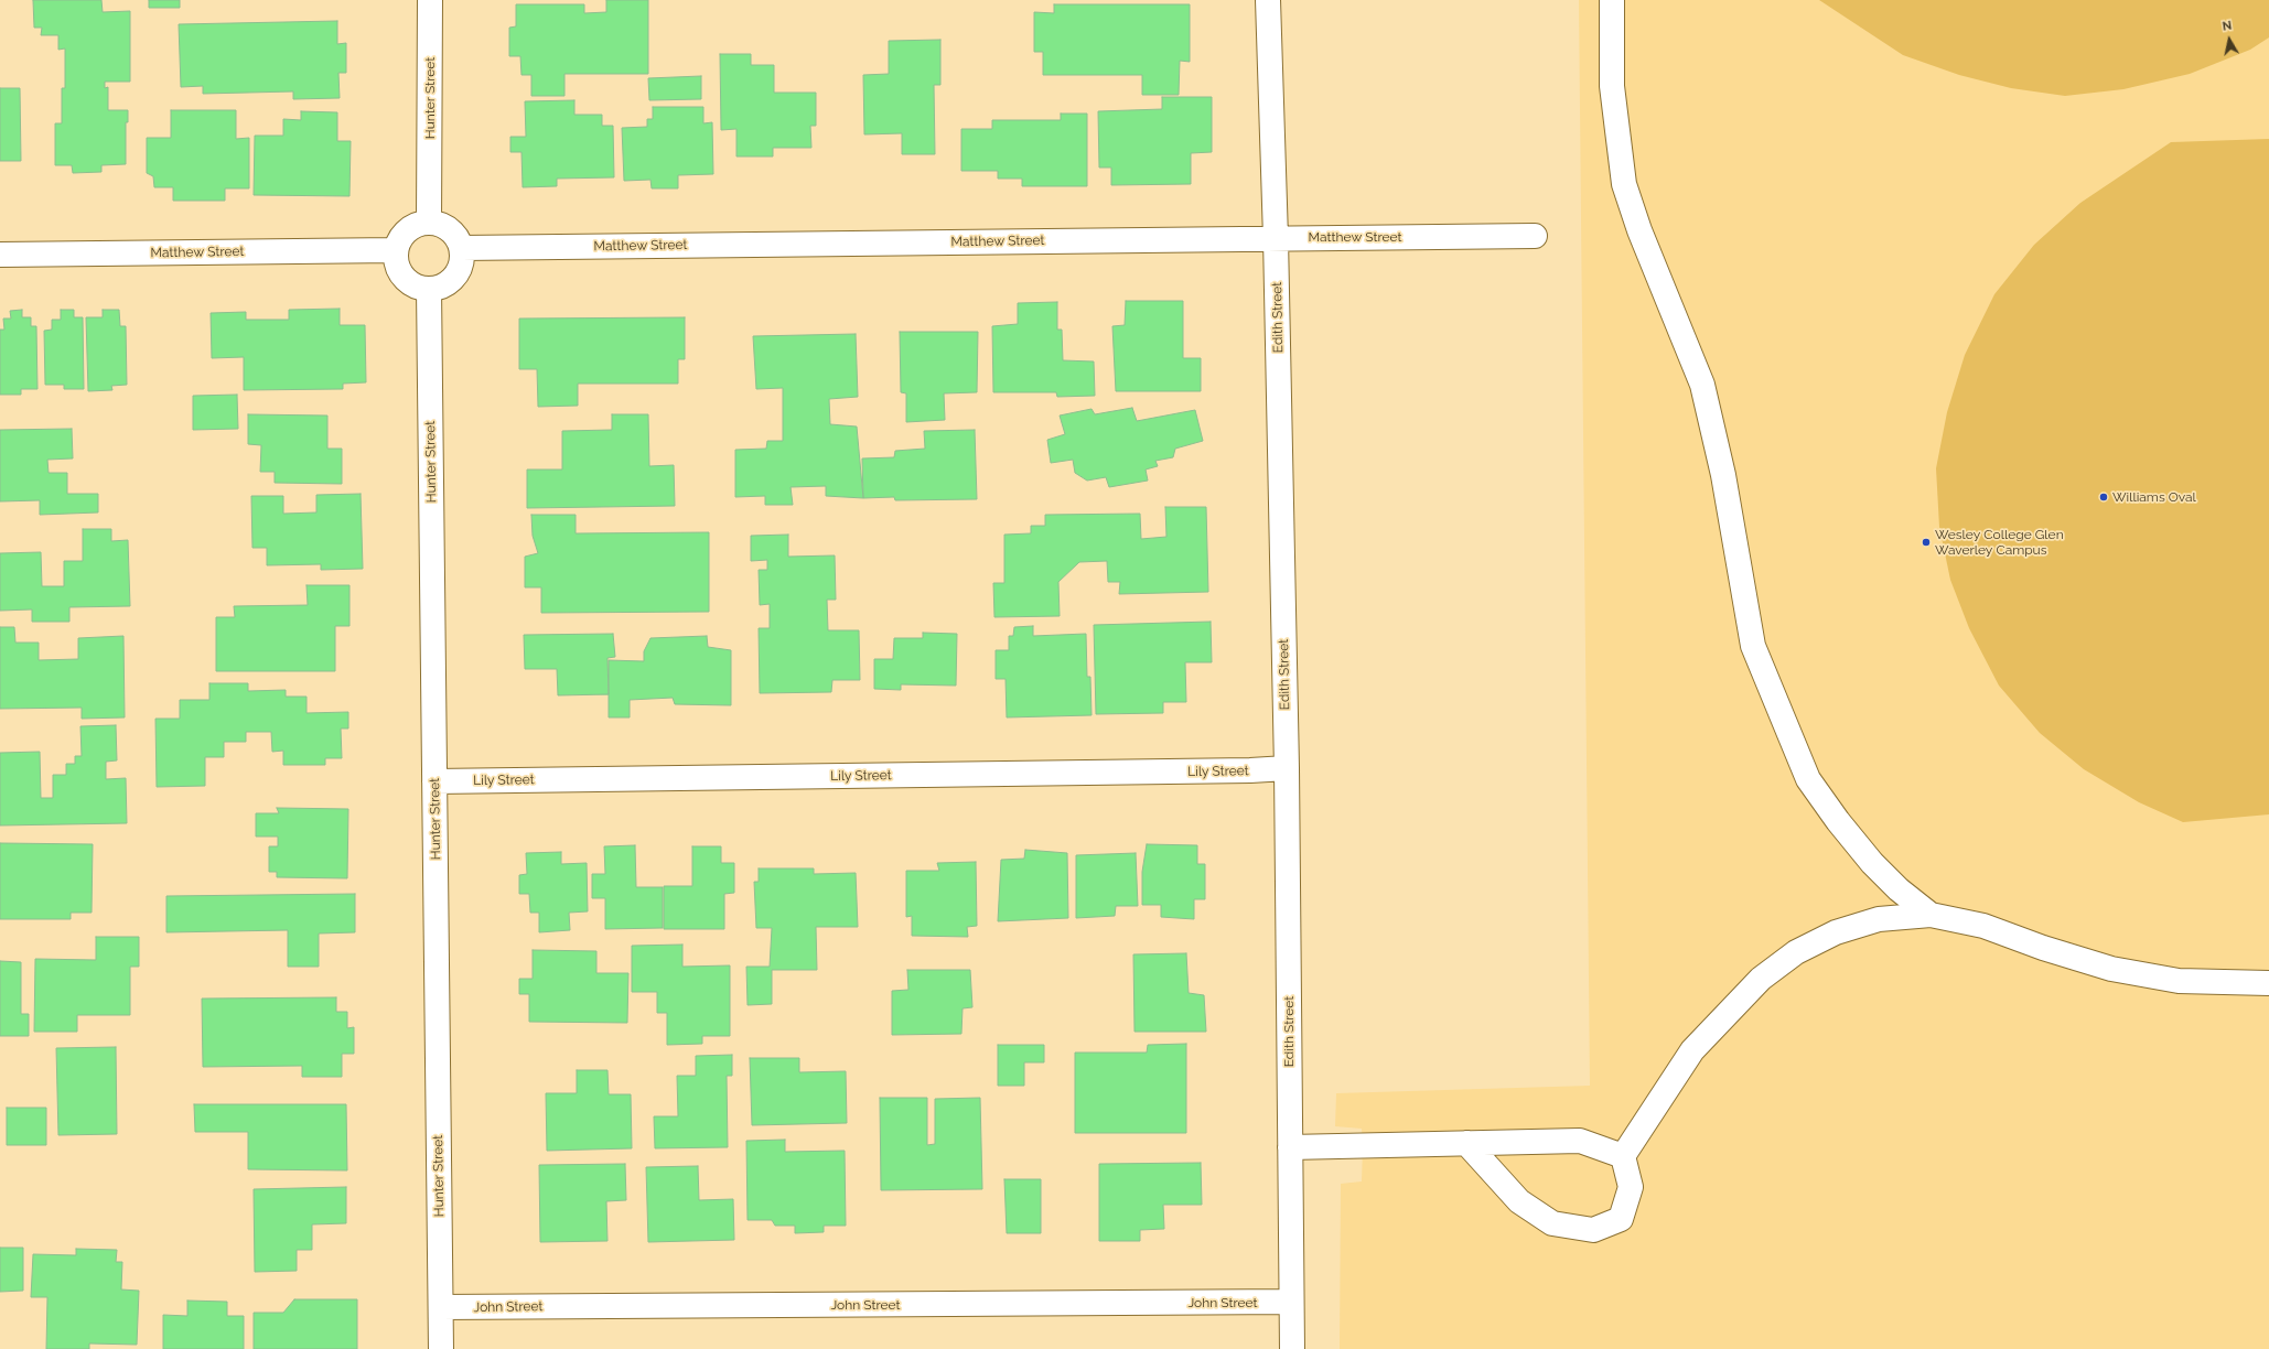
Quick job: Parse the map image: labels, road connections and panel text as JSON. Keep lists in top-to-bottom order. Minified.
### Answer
{"streets":{"street":["Hunter Street","Matthew Street","Edith Street","Lily Street","John Street"]},"crossings":[["Hunter Street","Matthew Street"],["Hunter Street","Lily Street"],["Hunter Street","John Street"],["Matthew Street","Edith Street"],["Edith Street","Lily Street"],["Edith Street","John Street"]],"places":["Williams Oval","Wesley College Glen Waverley Campus"],"north":"top"}
